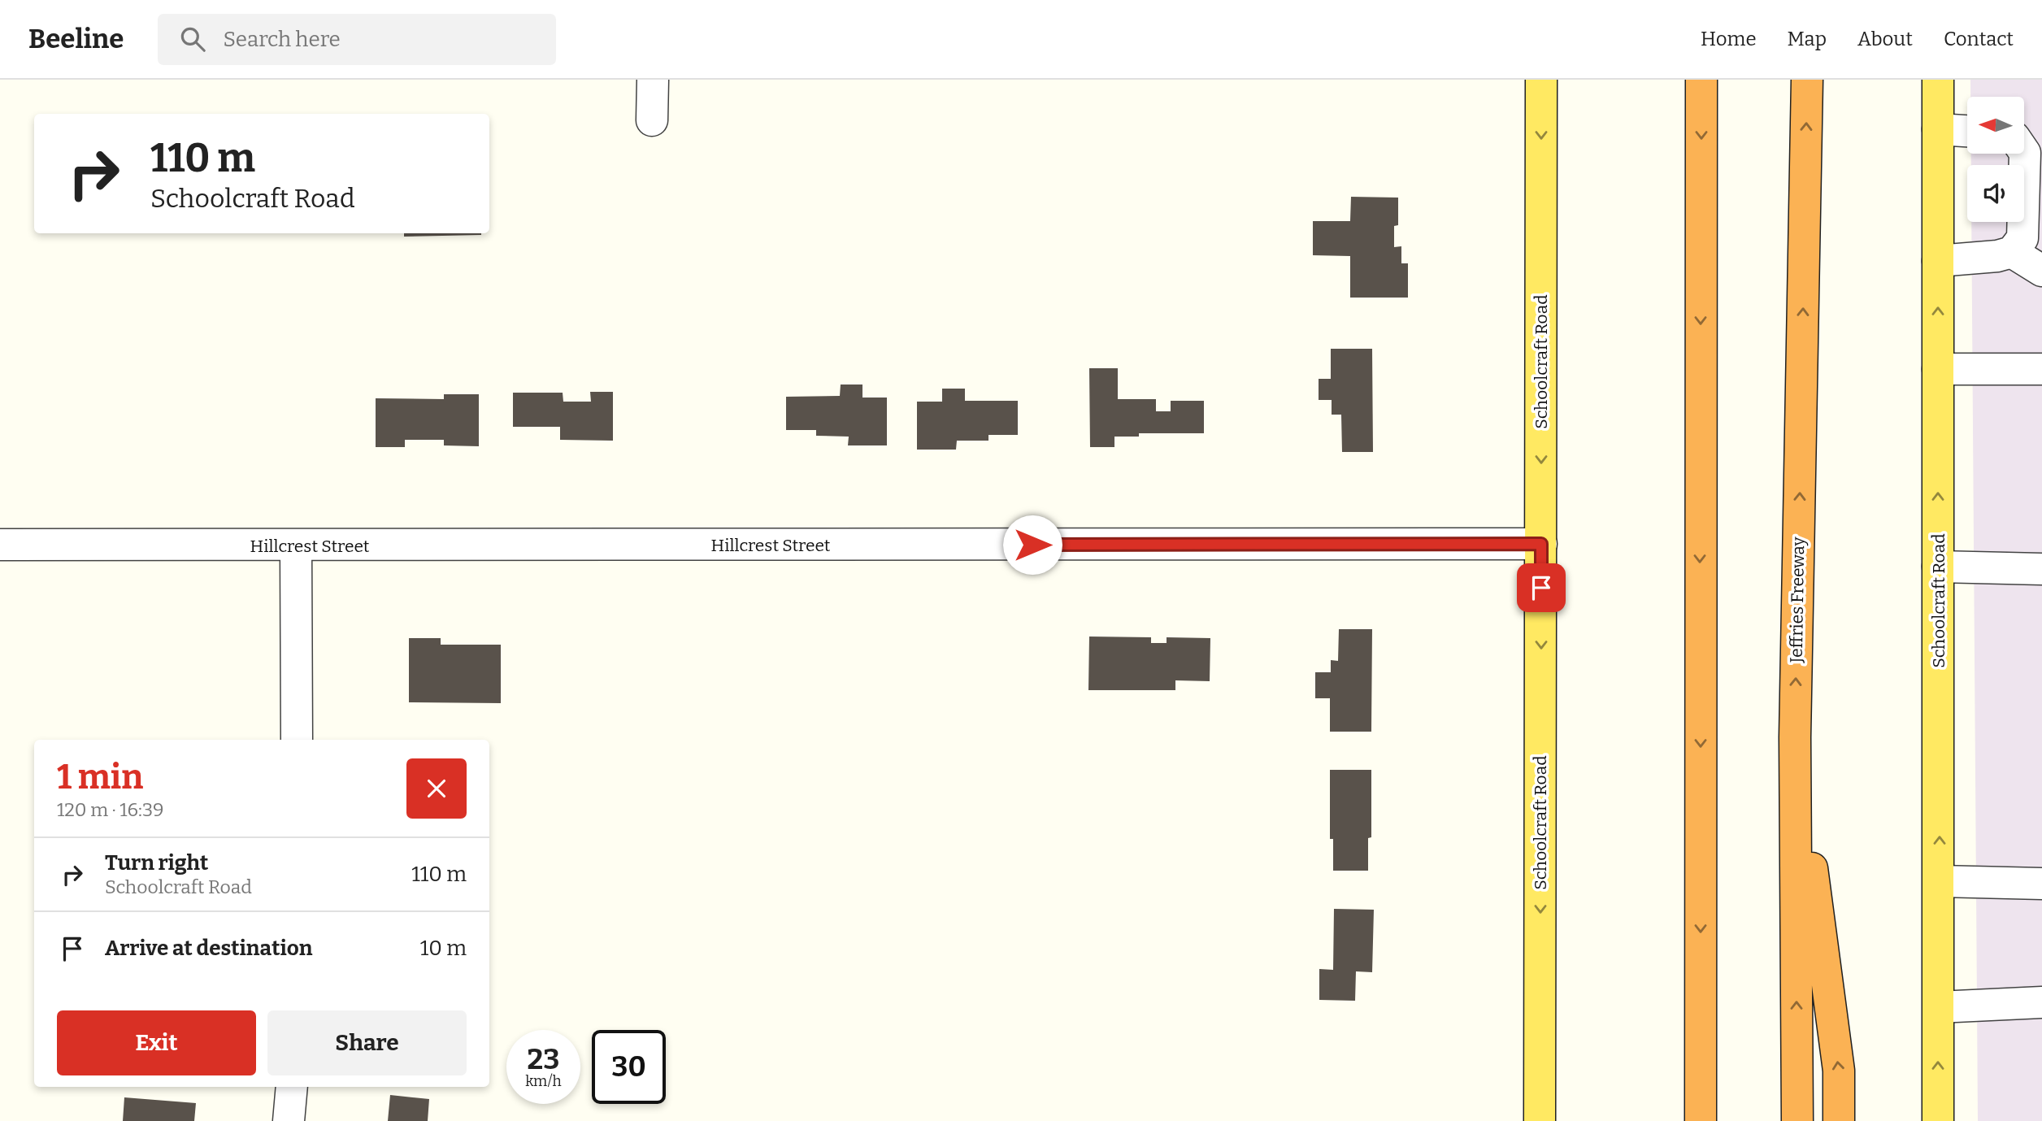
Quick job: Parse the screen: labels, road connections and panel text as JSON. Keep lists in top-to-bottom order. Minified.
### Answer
{"streets":{"highway":["Jeffries Freeway"],"main road":["Schoolcraft Road"],"street":["Hillcrest Street"]},"crossings":[["Schoolcraft Road","Hillcrest Street"]],"north":"left","page":{"header":"Beeline","search":"Search here","nav":["Home","Map","About","Contact"],"turn":["110 m","Schoolcraft Road"],"heading":["1 min","120 m · 16:39"],"list":[{"name":"Turn right","note":"Schoolcraft Road","value":"110 m"},{"name":"Arrive at destination","value":"10 m"}],"buttons":["Exit","Share"],"speed":"23 km/h","limit":"30"}}
